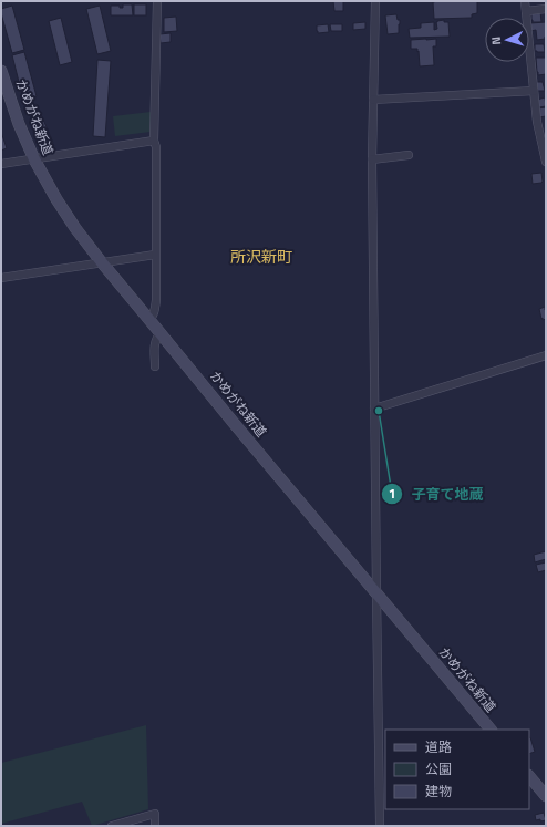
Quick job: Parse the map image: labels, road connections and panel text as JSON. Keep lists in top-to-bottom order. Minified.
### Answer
{"streets":{"street":["かめがね新道"]},"districts":["所沢新町"],"places":["子育て地蔵"],"legend":["道路","公園","建物"],"north":"left"}
